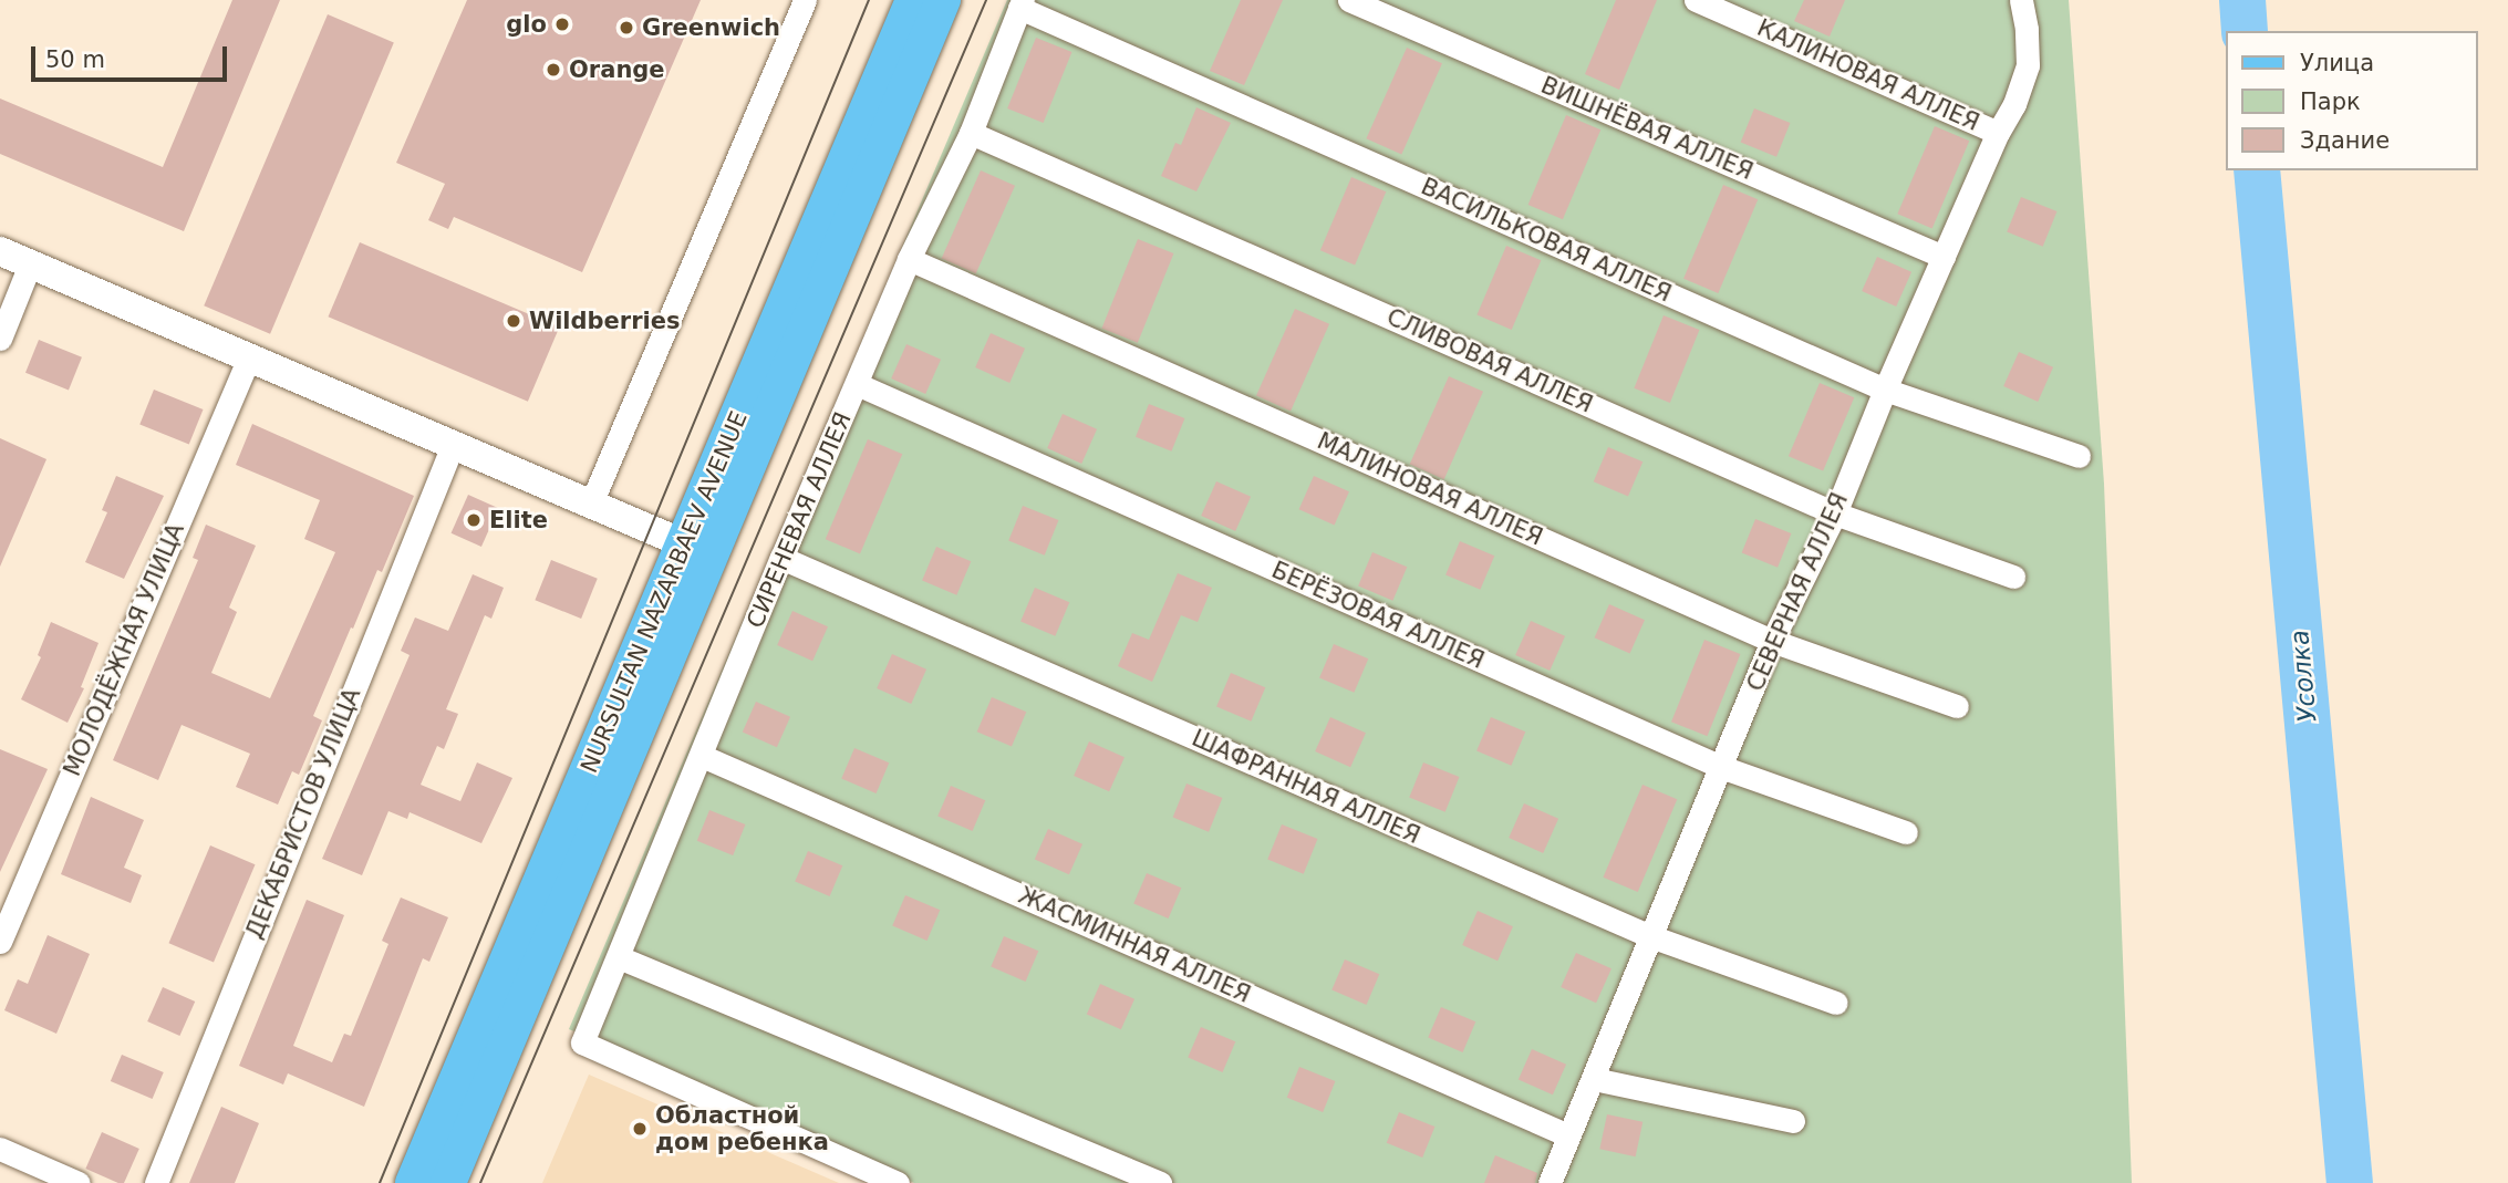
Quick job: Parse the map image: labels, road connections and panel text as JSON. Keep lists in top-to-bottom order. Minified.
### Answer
{"streets":{"main road":["NURSULTAN NAZARBAEV AVENUE"],"street":["КАЛИНОВАЯ АЛЛЕЯ","ВИШНЁВАЯ АЛЛЕЯ","ВАСИЛЬКОВАЯ АЛЛЕЯ","СЛИВОВАЯ АЛЛЕЯ","МАЛИНОВАЯ АЛЛЕЯ","СИРЕНЕВАЯ АЛЛЕЯ","СЕВЕРНАЯ АЛЛЕЯ","БЕРЁЗОВАЯ АЛЛЕЯ","МОЛОДЁЖНАЯ УЛИЦА","ШАФРАННАЯ АЛЛЕЯ","ДЕКАБРИСТОВ УЛИЦА","ЖАСМИННАЯ АЛЛЕЯ"]},"crossings":[["КАЛИНОВАЯ АЛЛЕЯ","СЕВЕРНАЯ АЛЛЕЯ"],["ВИШНЁВАЯ АЛЛЕЯ","СЕВЕРНАЯ АЛЛЕЯ"],["ВАСИЛЬКОВАЯ АЛЛЕЯ","СИРЕНЕВАЯ АЛЛЕЯ"],["ВАСИЛЬКОВАЯ АЛЛЕЯ","СЕВЕРНАЯ АЛЛЕЯ"],["СЛИВОВАЯ АЛЛЕЯ","СИРЕНЕВАЯ АЛЛЕЯ"],["СЛИВОВАЯ АЛЛЕЯ","СЕВЕРНАЯ АЛЛЕЯ"],["МАЛИНОВАЯ АЛЛЕЯ","СИРЕНЕВАЯ АЛЛЕЯ"],["МАЛИНОВАЯ АЛЛЕЯ","СЕВЕРНАЯ АЛЛЕЯ"],["СИРЕНЕВАЯ АЛЛЕЯ","БЕРЁЗОВАЯ АЛЛЕЯ"],["СИРЕНЕВАЯ АЛЛЕЯ","ШАФРАННАЯ АЛЛЕЯ"],["СИРЕНЕВАЯ АЛЛЕЯ","ЖАСМИННАЯ АЛЛЕЯ"],["СЕВЕРНАЯ АЛЛЕЯ","БЕРЁЗОВАЯ АЛЛЕЯ"],["СЕВЕРНАЯ АЛЛЕЯ","ШАФРАННАЯ АЛЛЕЯ"],["СЕВЕРНАЯ АЛЛЕЯ","ЖАСМИННАЯ АЛЛЕЯ"]],"water":["Усолка"],"places":["glo","Greenwich","Orange","Wildberries","Elite","Областной дом ребенка"],"legend":["Улица","Парк","Здание"],"scale_bar":"50 m"}
